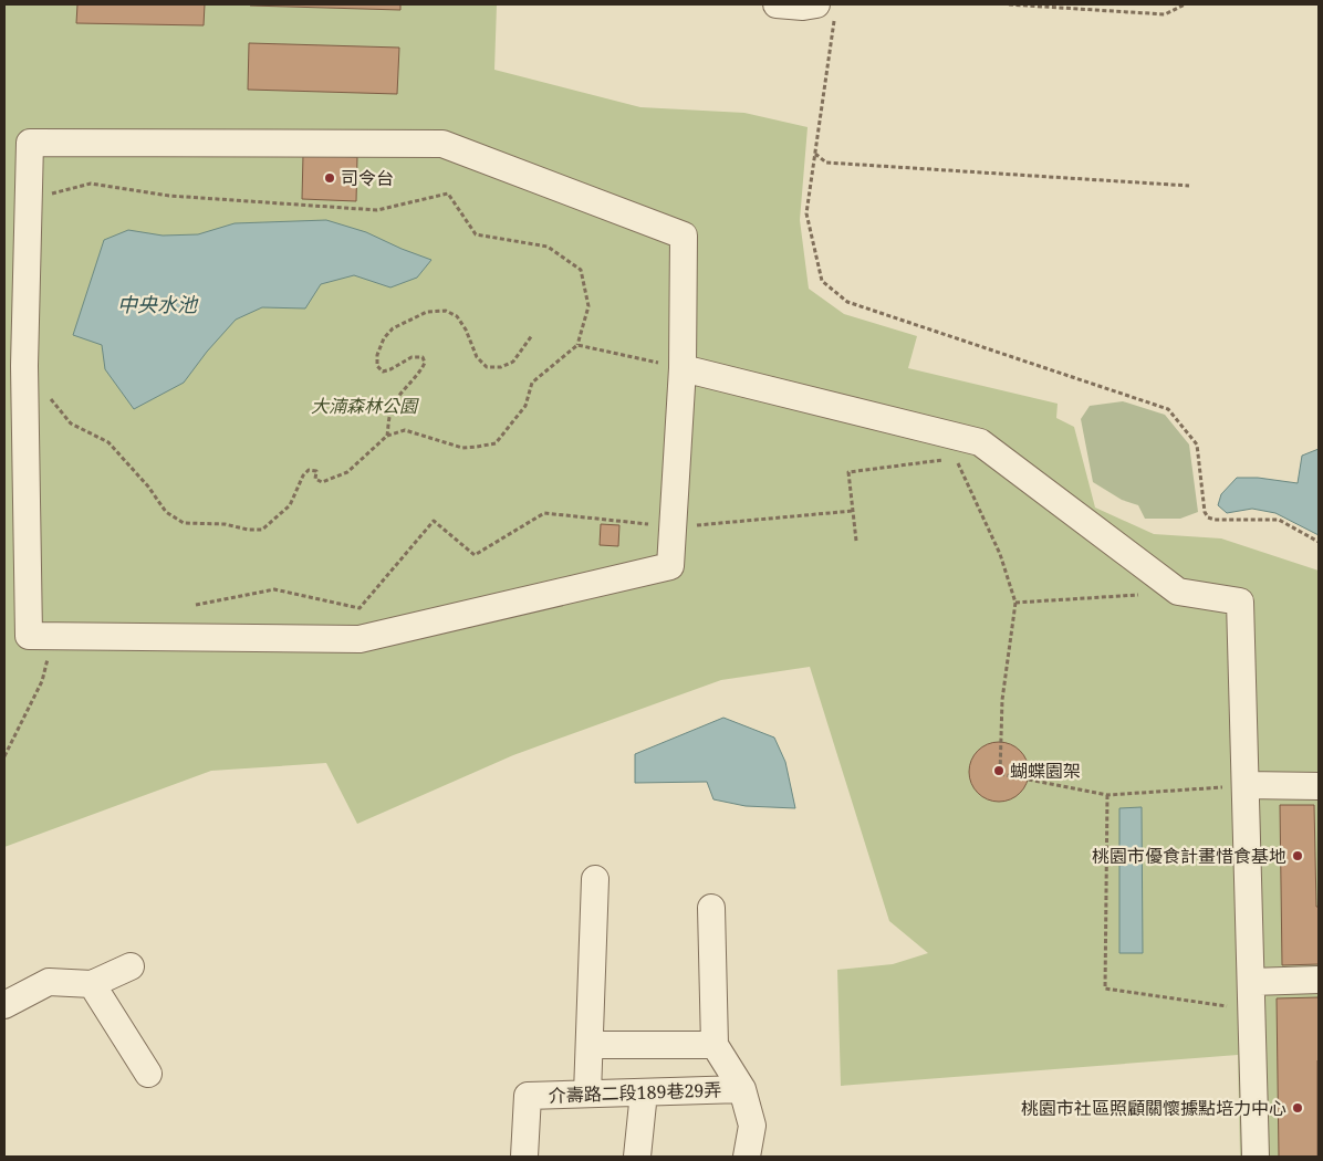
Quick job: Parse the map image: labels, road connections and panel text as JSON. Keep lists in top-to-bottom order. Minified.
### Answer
{"streets":{"street":["介壽路二段189巷29弄"]},"water":["中央水池"],"parks":["大湳森林公園"],"places":["司令台","蝴蝶園架","桃園市優食計畫惜食基地","桃園市社區照顧關懷據點培力中心"]}
